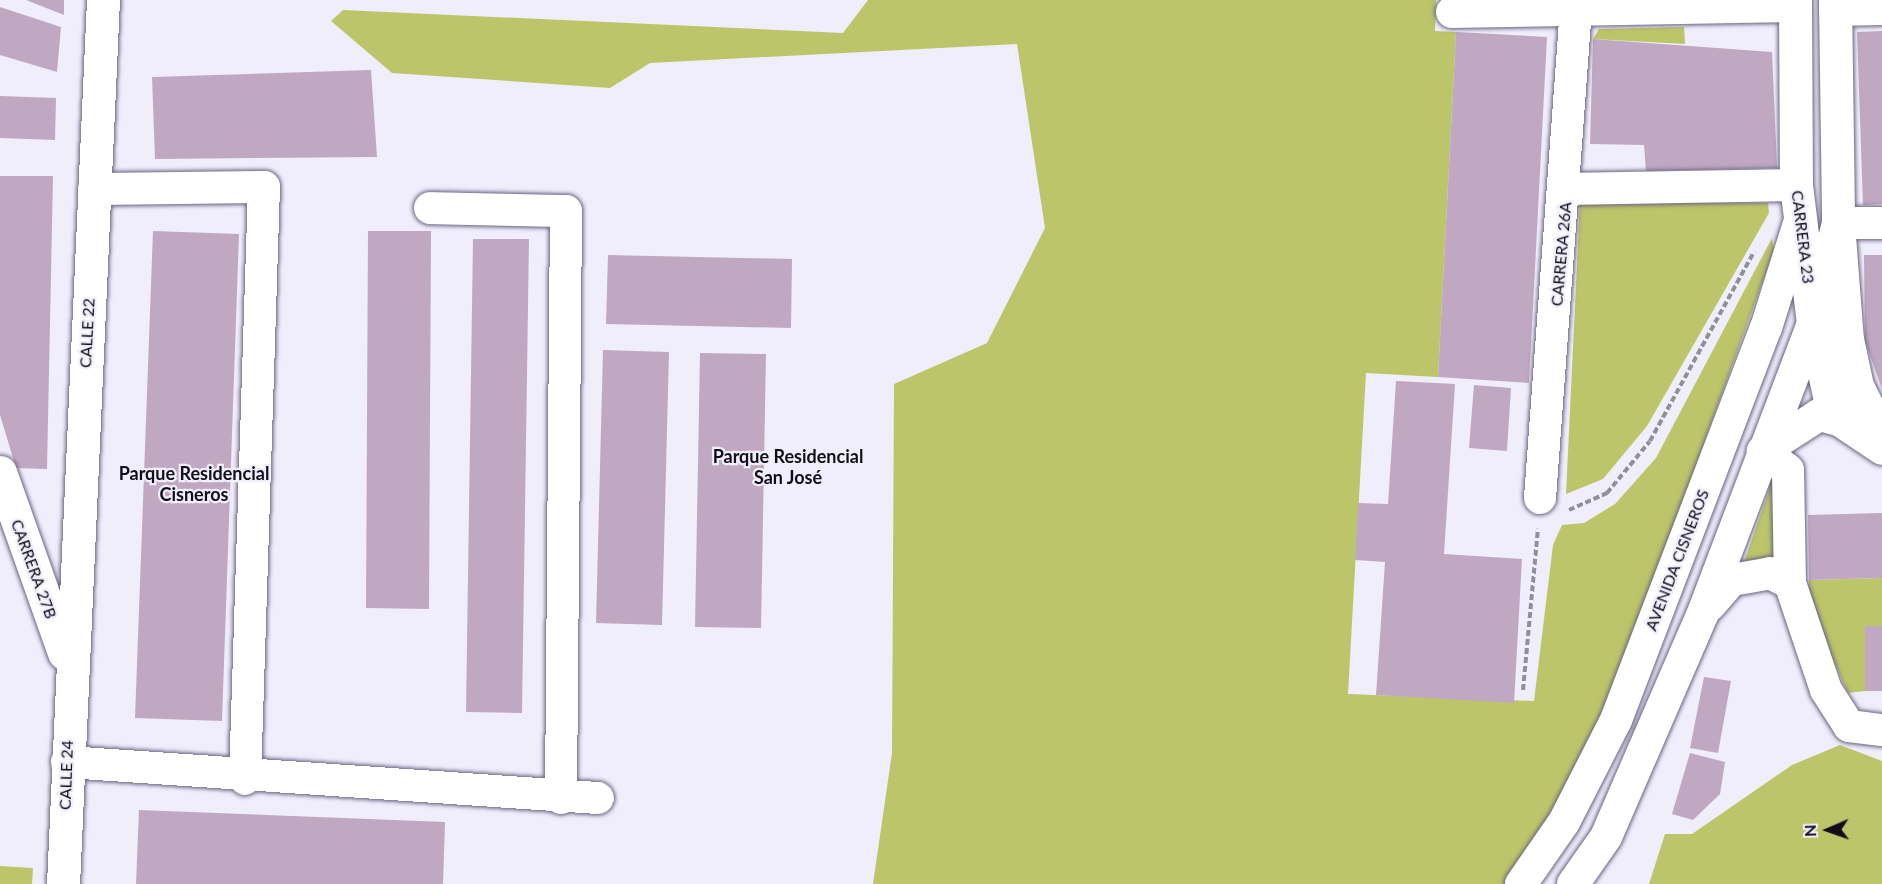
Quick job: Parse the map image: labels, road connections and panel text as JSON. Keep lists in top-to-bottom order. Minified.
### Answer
{"streets":{"street":["CARRERA 23","CARRERA 26A","CALLE 22","AVENIDA CISNEROS","CARRERA 27B","CALLE 24"]},"crossings":[["CARRERA 23","AVENIDA CISNEROS"],["CALLE 22","CARRERA 27B"],["CALLE 22","CALLE 24"],["CARRERA 27B","CALLE 24"]],"districts":["Parque Residencial San José","Parque Residencial Cisneros"],"north":"left"}
